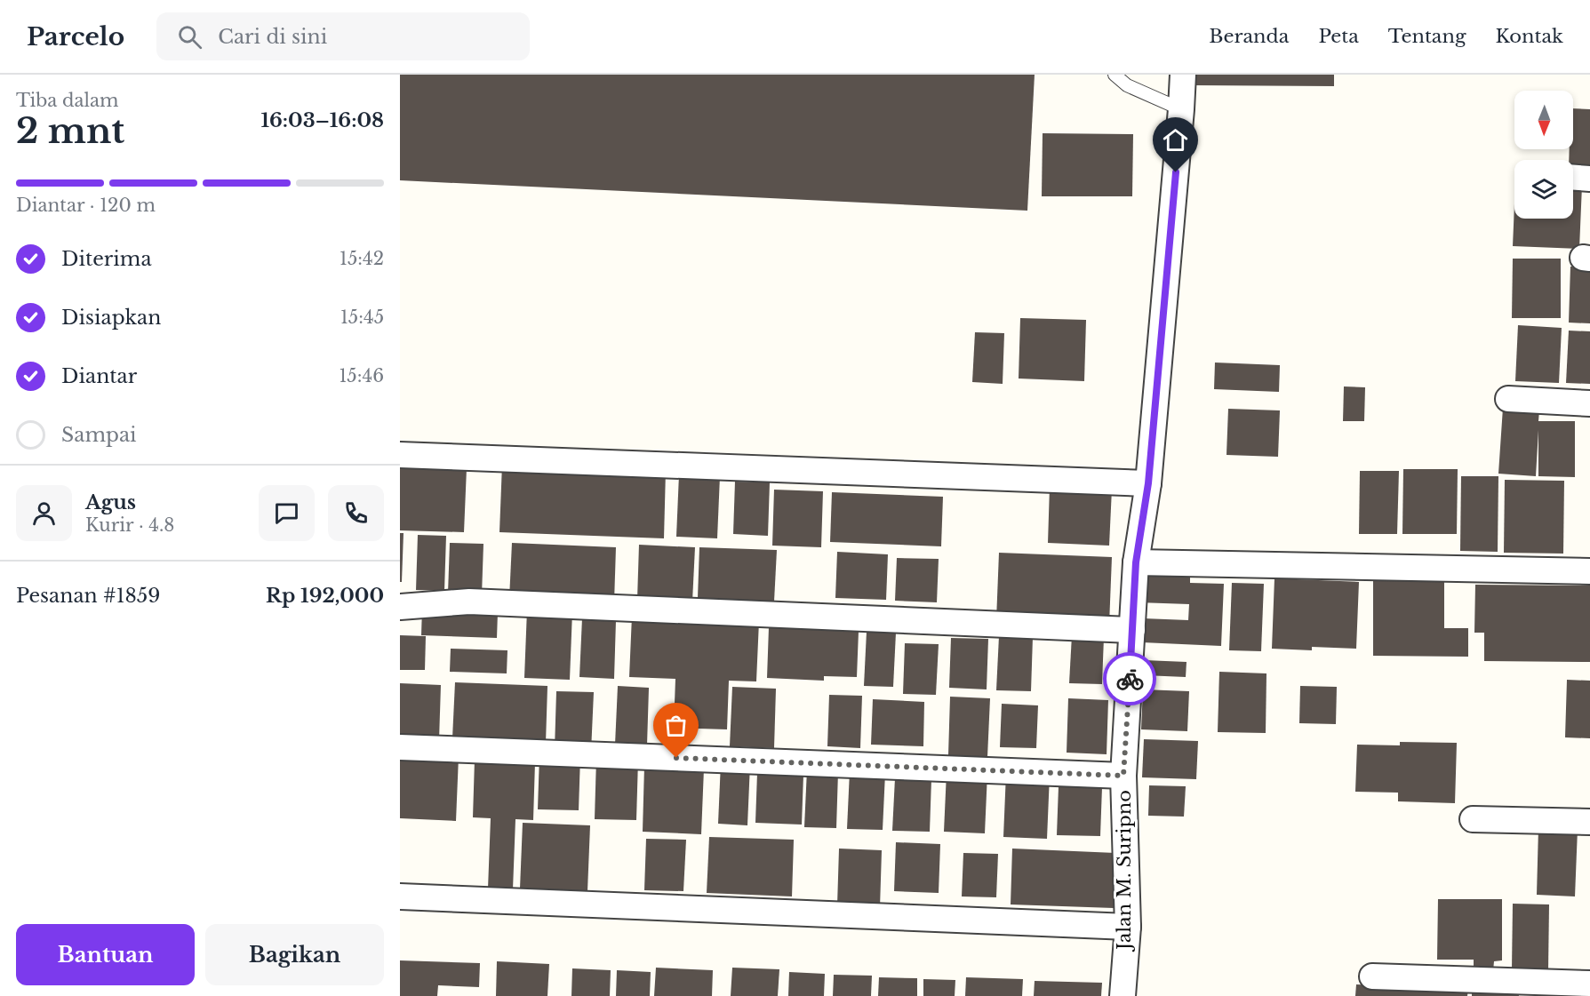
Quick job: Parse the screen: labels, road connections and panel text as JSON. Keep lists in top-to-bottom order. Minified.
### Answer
{"streets":{"street":["Jalan M. Suripno"]},"north":"bottom","page":{"header":"Parcelo","search":"Cari di sini","nav":["Beranda","Peta","Tentang","Kontak"],"heading":["2 mnt","Tiba dalam","16:03–16:08"],"panel":["Agus","Kurir · 4.8","Pesanan #1859","Rp 192,000"],"bar":"Diantar · 120 m","list":[["Diterima","15:42"],["Disiapkan","15:45"],["Diantar","15:46"],"Sampai"],"buttons":["Bantuan","Bagikan"]}}
